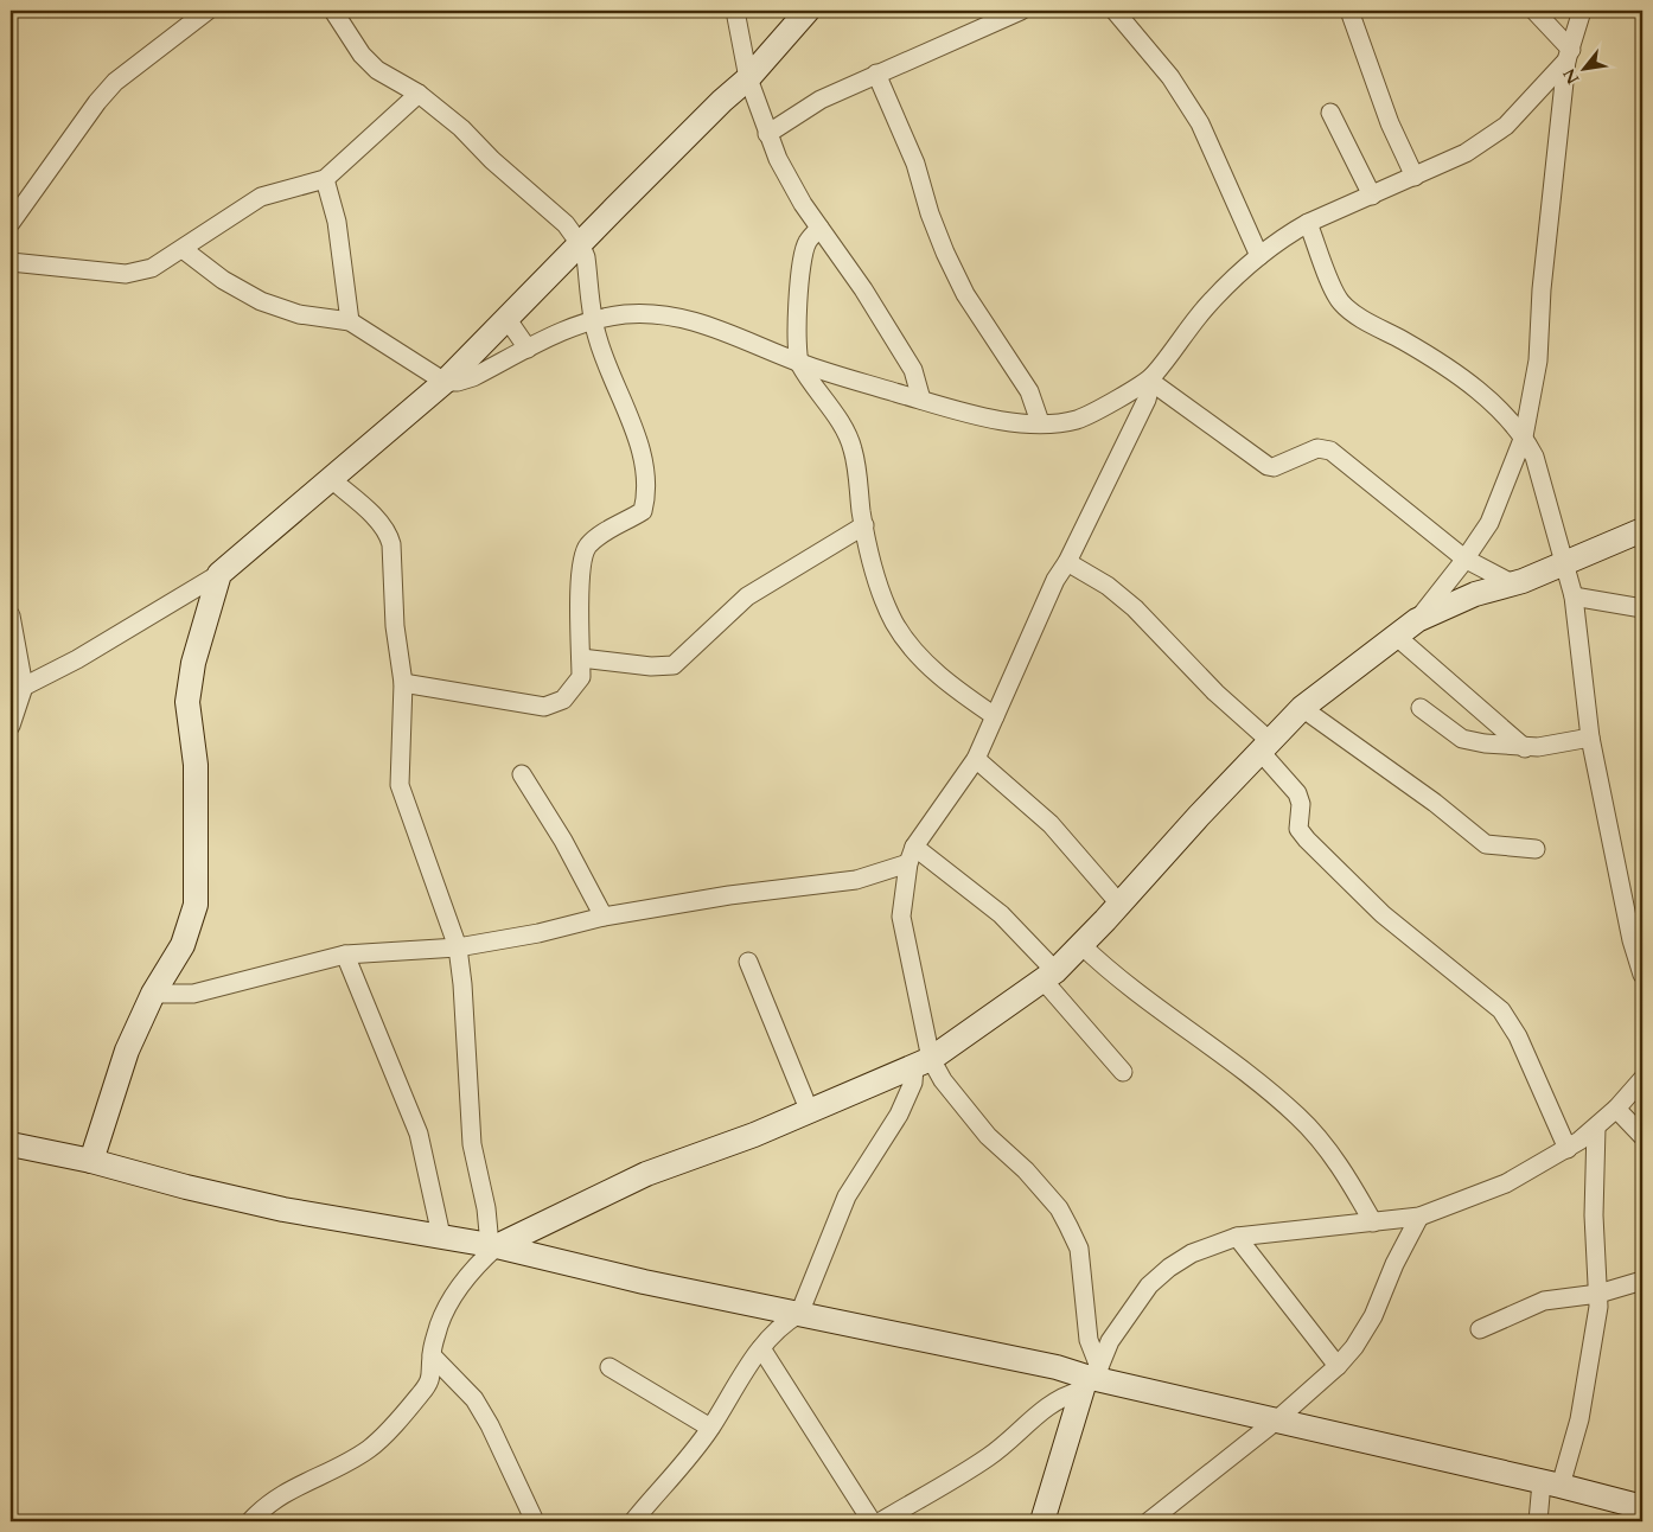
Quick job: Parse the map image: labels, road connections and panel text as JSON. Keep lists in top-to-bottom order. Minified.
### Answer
{"north":"bottom left"}
